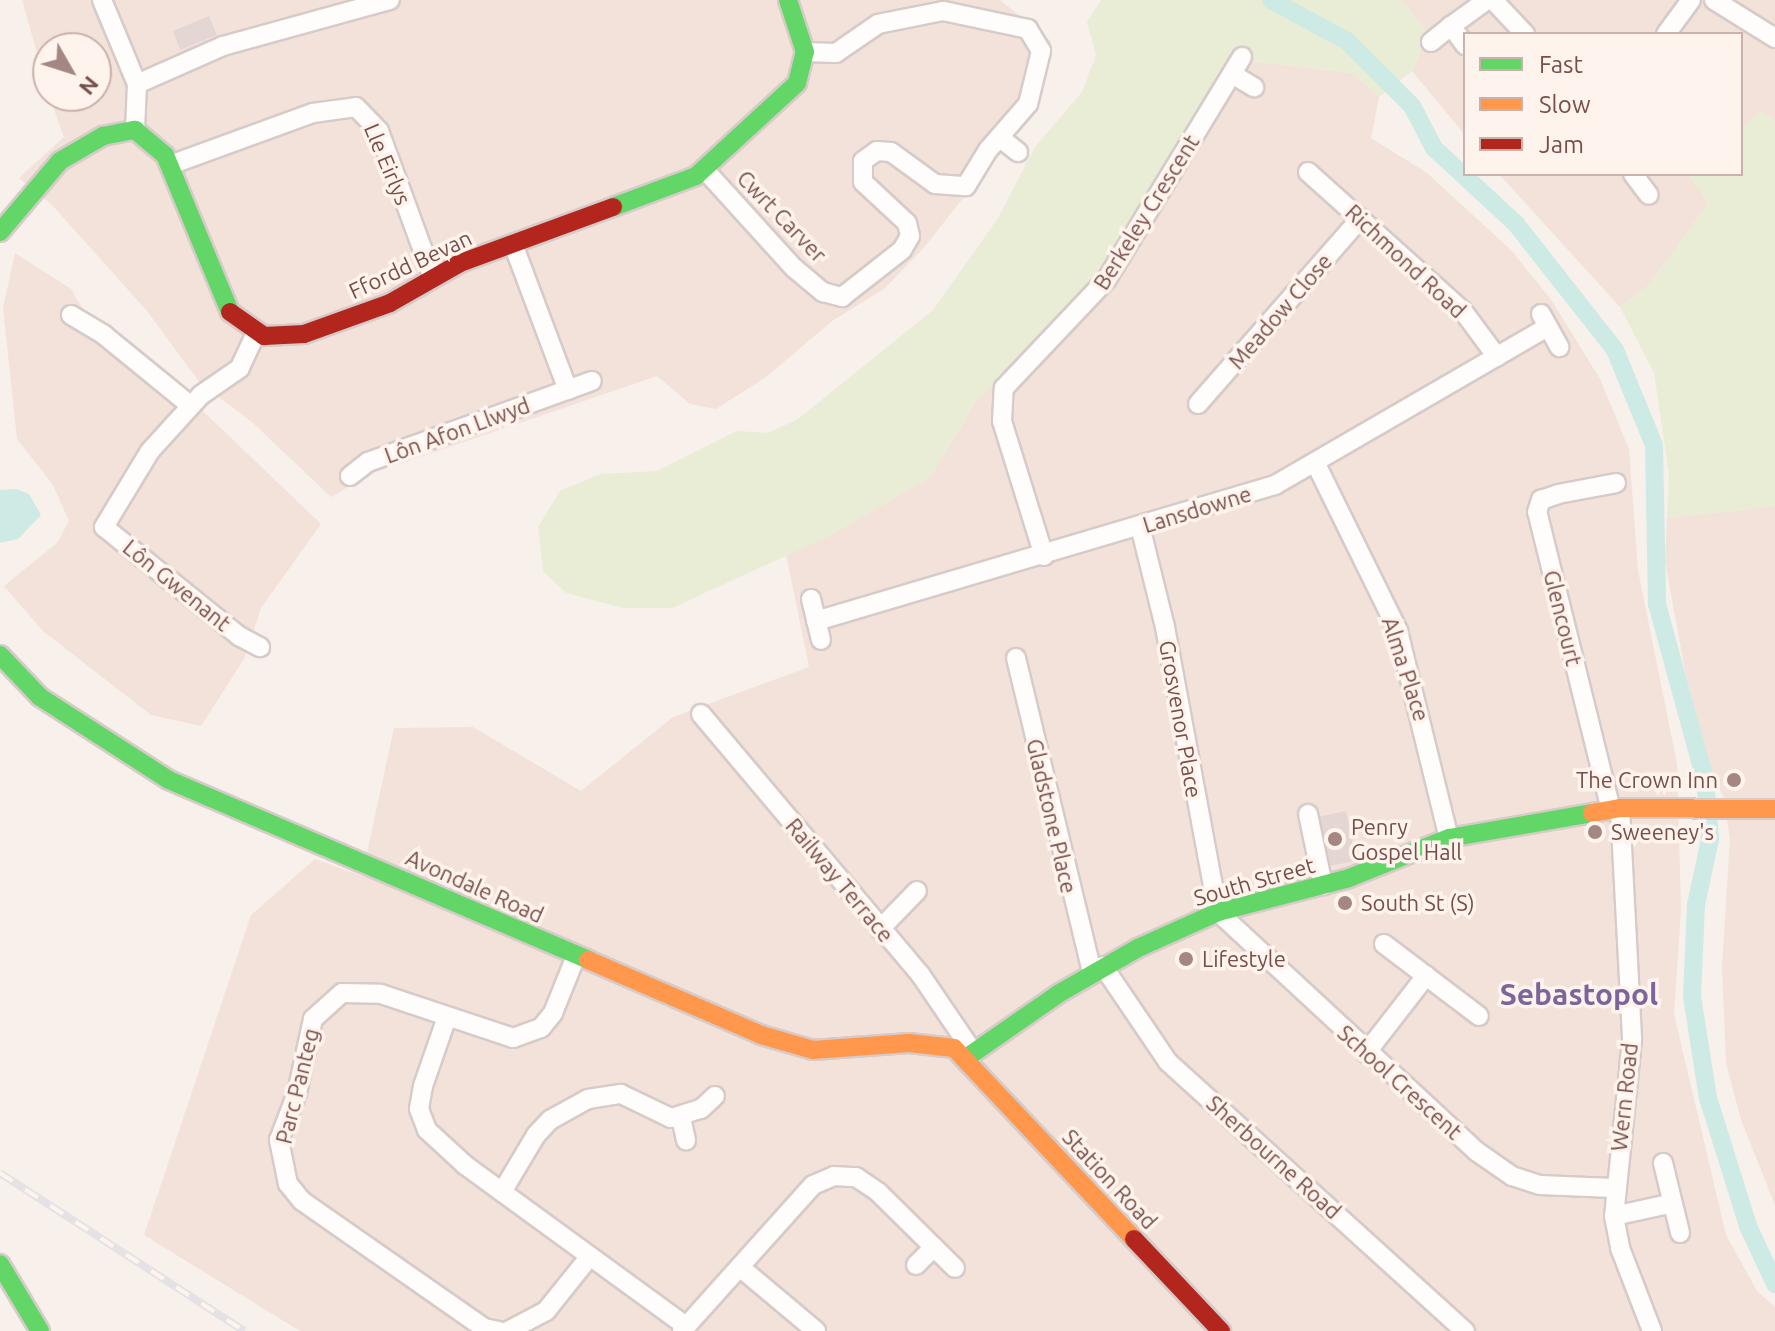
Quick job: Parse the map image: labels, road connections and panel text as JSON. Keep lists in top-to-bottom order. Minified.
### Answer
{"streets":{"street":["Lle Eirlys","Berkeley Crescent","Cwrt Carver","Richmond Road","Ffordd Bevan","Meadow Close","Lôn Afon Llwyd","Lansdowne","Lôn Gwenant","Glencourt","Alma Place","Grosvenor Place","Gladstone Place","Railway Terrace","South Street","Avondale Road","School Crescent","Parc Panteg","Wern Road","Sherbourne Road","Station Road"]},"crossings":[["Lle Eirlys","Ffordd Bevan"],["Lle Eirlys","Lôn Gwenant"],["Berkeley Crescent","Lansdowne"],["Cwrt Carver","Ffordd Bevan"],["Richmond Road","Meadow Close"],["Richmond Road","Lansdowne"],["Ffordd Bevan","Lôn Gwenant"],["Lansdowne","Alma Place"],["Lansdowne","Grosvenor Place"],["Glencourt","South Street"],["Glencourt","Wern Road"],["Alma Place","South Street"],["Grosvenor Place","South Street"],["Grosvenor Place","School Crescent"],["Gladstone Place","South Street"],["Gladstone Place","Sherbourne Road"],["Railway Terrace","South Street"],["Railway Terrace","Avondale Road"],["Railway Terrace","Station Road"],["South Street","Avondale Road"],["South Street","School Crescent"],["South Street","Wern Road"],["South Street","Sherbourne Road"],["South Street","Station Road"],["Avondale Road","Parc Panteg"],["Avondale Road","Station Road"],["School Crescent","Wern Road"]],"districts":["Sebastopol"],"places":["The Crown Inn","Sweeney's","Penry Gospel Hall","South St (S)","Lifestyle"],"legend":["Fast","Slow","Jam"],"north":"bottom right"}
